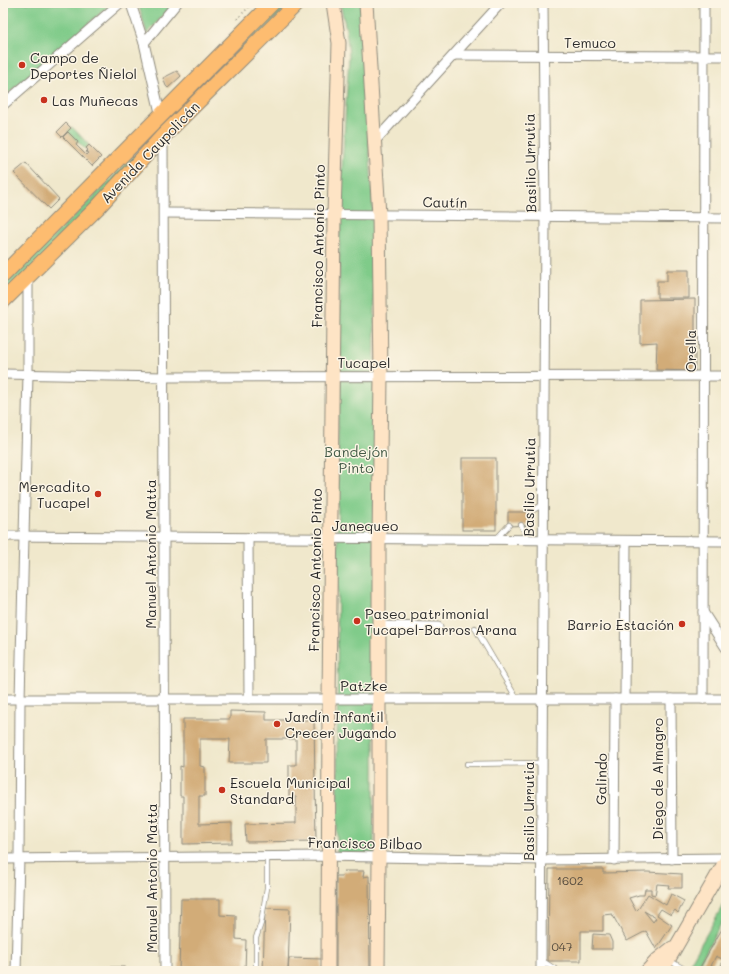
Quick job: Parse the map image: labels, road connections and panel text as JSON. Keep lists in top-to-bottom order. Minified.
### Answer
{"streets":{"main road":["Avenida Caupolicán","Francisco Antonio Pinto"],"street":["Temuco","Basilio Urrutia","Cautín","Orella","Tucapel","Janequeo","Manuel Antonio Matta","Patzke","Galindo","Diego de Almagro","Francisco Bilbao"]},"crossings":[["Temuco","Basilio Urrutia"],["Temuco","Orella"],["Avenida Caupolicán","Manuel Antonio Matta"],["Basilio Urrutia","Cautín"],["Basilio Urrutia","Tucapel"],["Basilio Urrutia","Janequeo"],["Basilio Urrutia","Patzke"],["Basilio Urrutia","Francisco Bilbao"],["Cautín","Francisco Antonio Pinto"],["Cautín","Orella"],["Cautín","Manuel Antonio Matta"],["Francisco Antonio Pinto","Tucapel"],["Francisco Antonio Pinto","Janequeo"],["Francisco Antonio Pinto","Patzke"],["Francisco Antonio Pinto","Francisco Bilbao"],["Orella","Tucapel"],["Orella","Janequeo"],["Orella","Patzke"],["Tucapel","Manuel Antonio Matta"],["Janequeo","Manuel Antonio Matta"],["Manuel Antonio Matta","Patzke"],["Manuel Antonio Matta","Francisco Bilbao"],["Patzke","Galindo"],["Patzke","Diego de Almagro"],["Galindo","Francisco Bilbao"],["Diego de Almagro","Francisco Bilbao"]],"parks":["Bandejón Pinto"],"places":["Campo de Deportes Ñielol","Las Muñecas","Mercadito Tucapel","Paseo patrimonial Tucapel-Barros Arana","Barrio Estación","Jardín Infantil Crecer Jugando","Escuela Municipal Standard"],"house_numbers":["1602","047"]}
